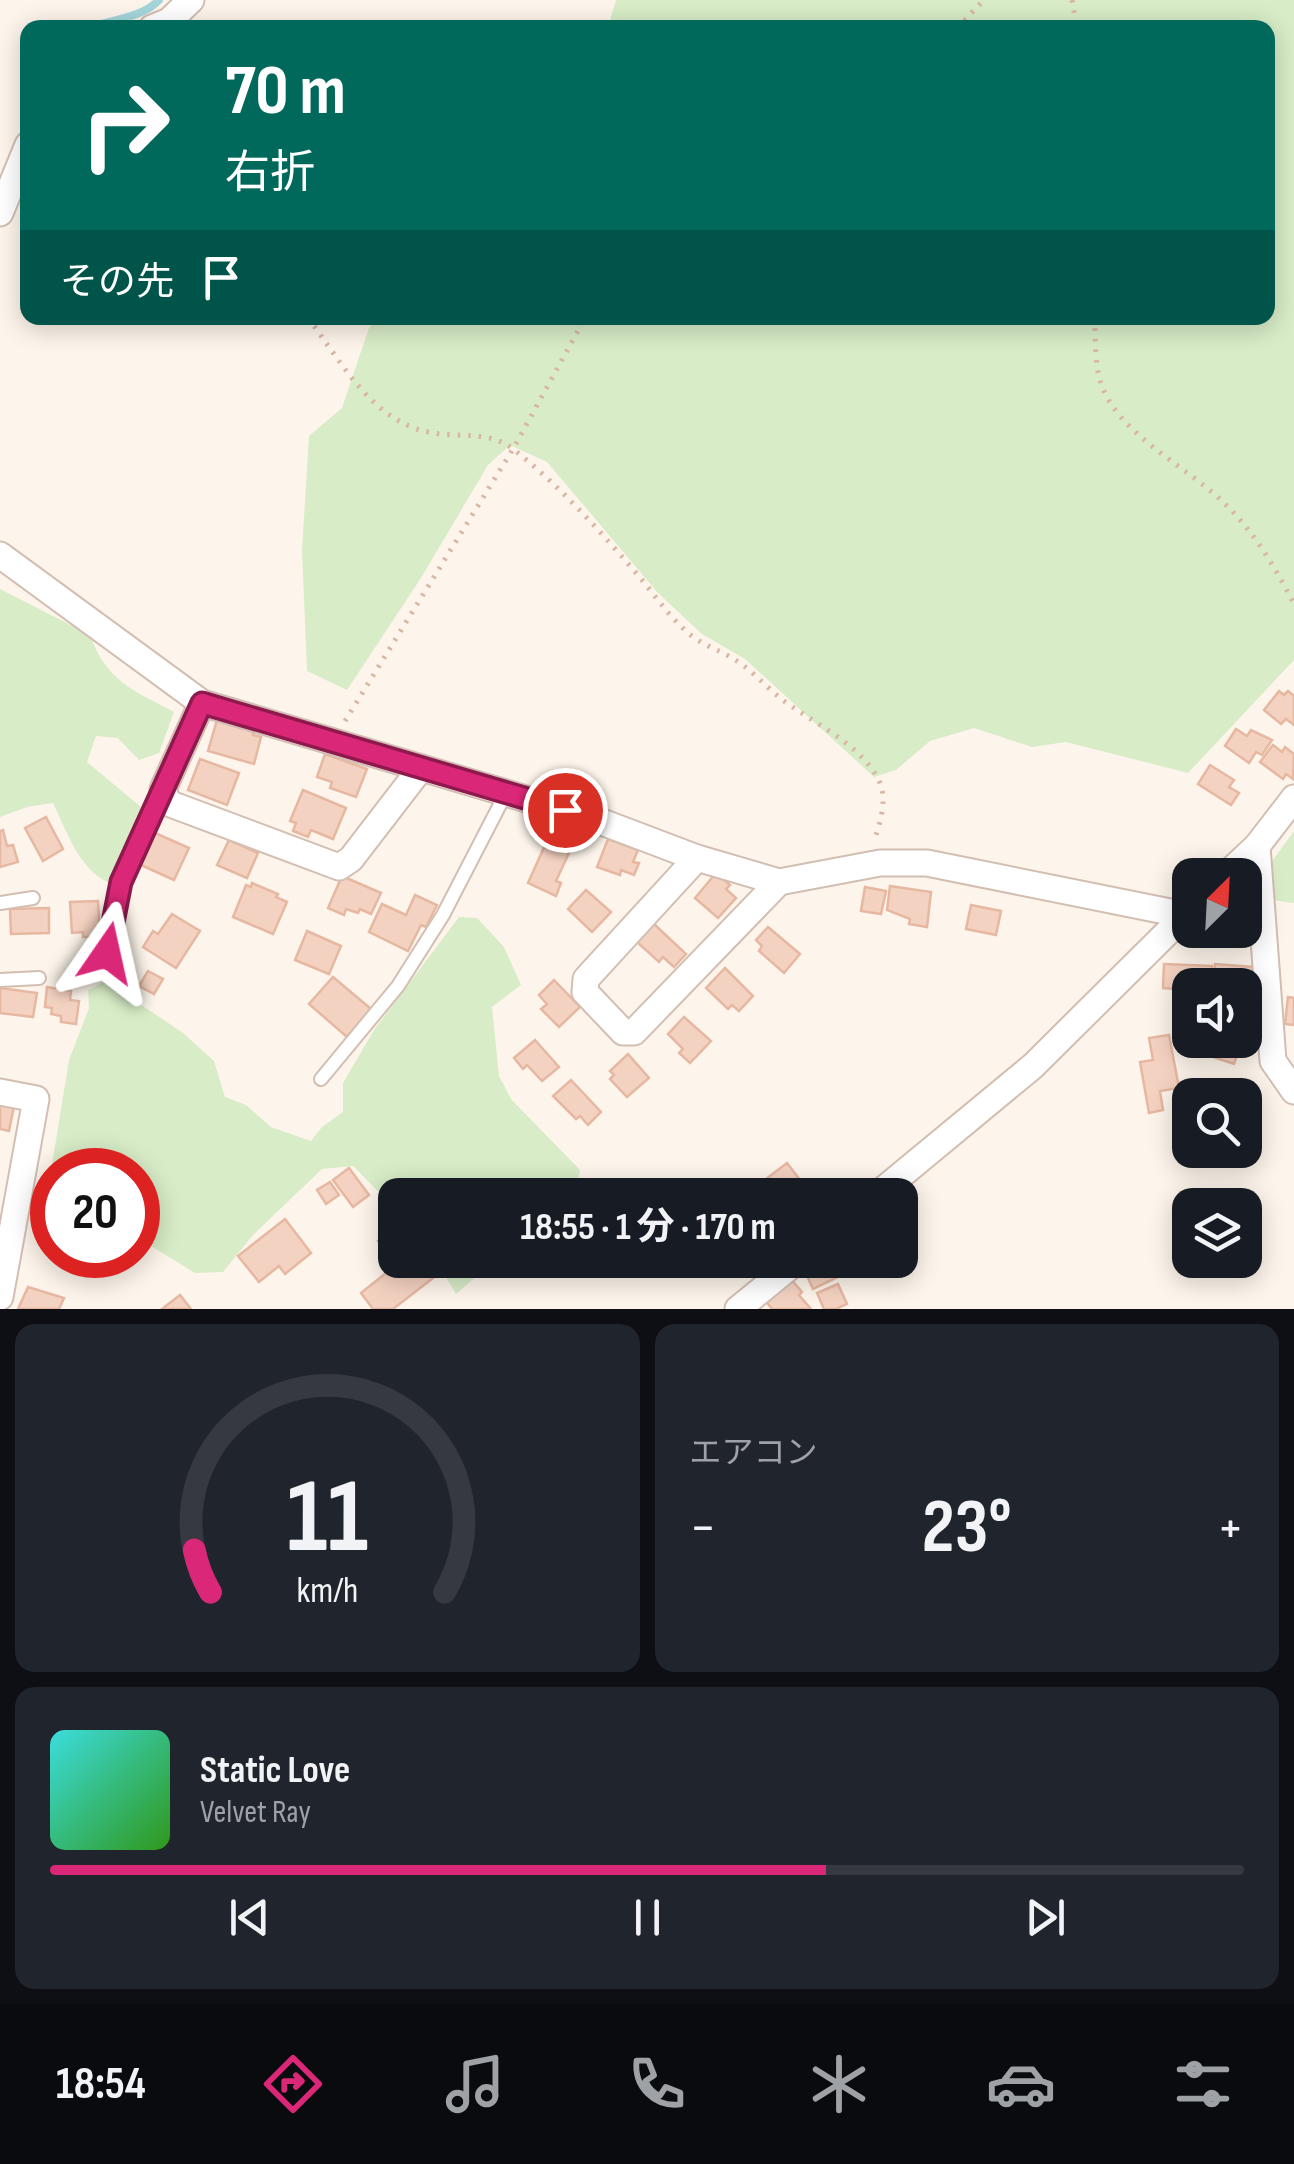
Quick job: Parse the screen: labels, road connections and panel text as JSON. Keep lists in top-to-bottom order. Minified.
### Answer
{"north":"top right","page":{"turn":["70 m","右折"],"then":"その先","limit":"20","trip":"18:55 · 1 分 · 170 m","tile":"エアコン","heat":["−","23°","+"],"song":["Static Love","Velvet Ray"],"tabs":"18:54","gauge":["11","km/h"]}}
